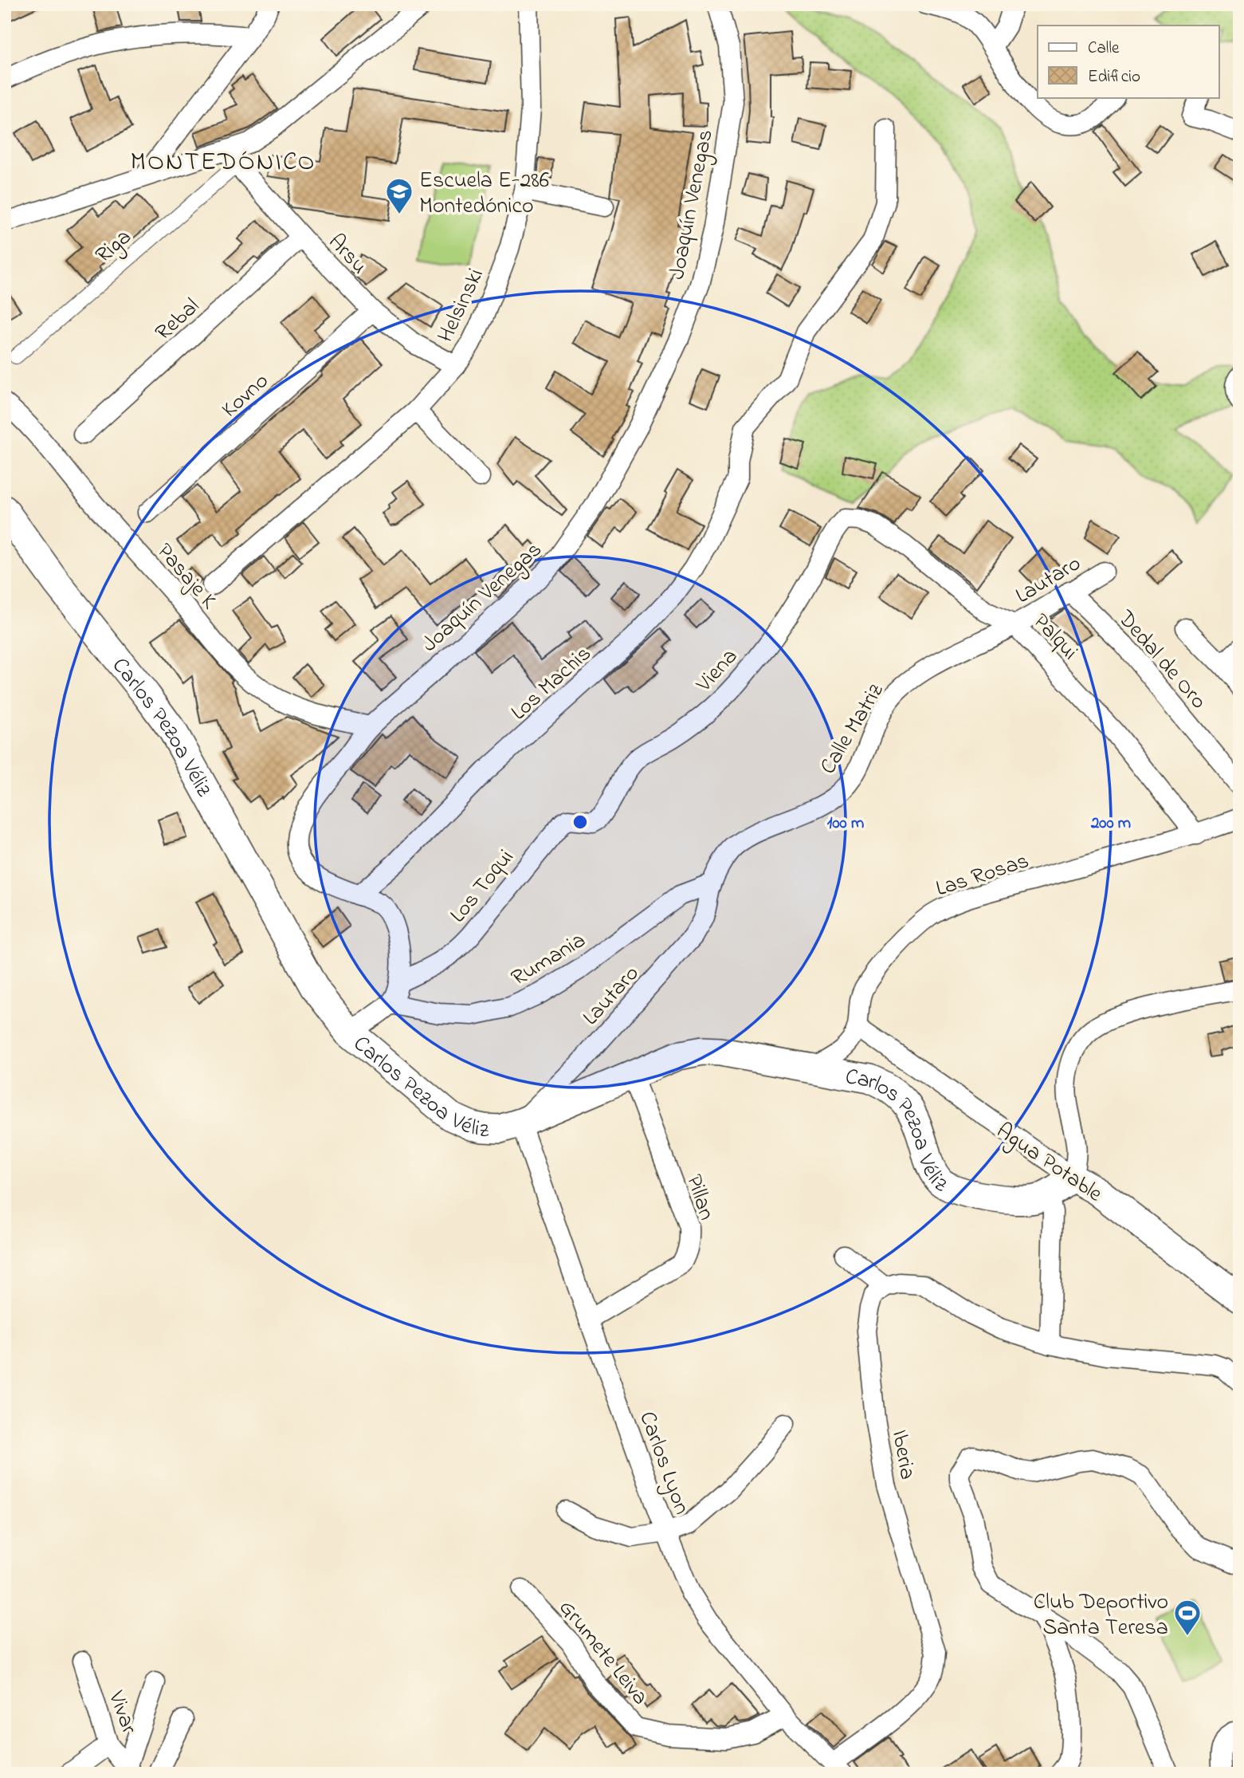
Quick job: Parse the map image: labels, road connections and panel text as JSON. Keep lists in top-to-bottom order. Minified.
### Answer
{"streets":{"main road":["Carlos Pezoa Véliz","Agua Potable"],"street":["Joaquín Venegas","Riga","Arsu","Helsinski","Rebal","Kovno","Pasaje K","Lautaro","Palqui","Dedal de Oro","Viena","Los Machis","Calle Matriz","Las Rosas","Los Toqui","Rumania","Pillan","Iberia","Carlos Lyon","Grumete Leiva","Vivar"]},"crossings":[["Joaquín Venegas","Pasaje K"],["Joaquín Venegas","Los Machis"],["Joaquín Venegas","Los Toqui"],["Joaquín Venegas","Rumania"],["Riga","Arsu"],["Arsu","Helsinski"],["Arsu","Rebal"],["Arsu","Kovno"],["Lautaro","Palqui"],["Lautaro","Dedal de Oro"],["Lautaro","Carlos Pezoa Véliz"],["Lautaro","Calle Matriz"],["Lautaro","Rumania"],["Lautaro","Carlos Lyon"],["Palqui","Viena"],["Palqui","Calle Matriz"],["Palqui","Las Rosas"],["Viena","Los Toqui"],["Carlos Pezoa Véliz","Las Rosas"],["Carlos Pezoa Véliz","Agua Potable"],["Carlos Pezoa Véliz","Pillan"],["Carlos Pezoa Véliz","Carlos Lyon"],["Calle Matriz","Rumania"],["Las Rosas","Agua Potable"],["Pillan","Carlos Lyon"],["Iberia","Carlos Lyon"],["Carlos Lyon","Grumete Leiva"]],"districts":["MONTEDÓNICO"],"places":{"school or university":["Escuela E-286 Montedónico"],"sports":["Club Deportivo Santa Teresa"]},"legend":["Calle","Edificio"],"rings":["100 m","200 m"]}
